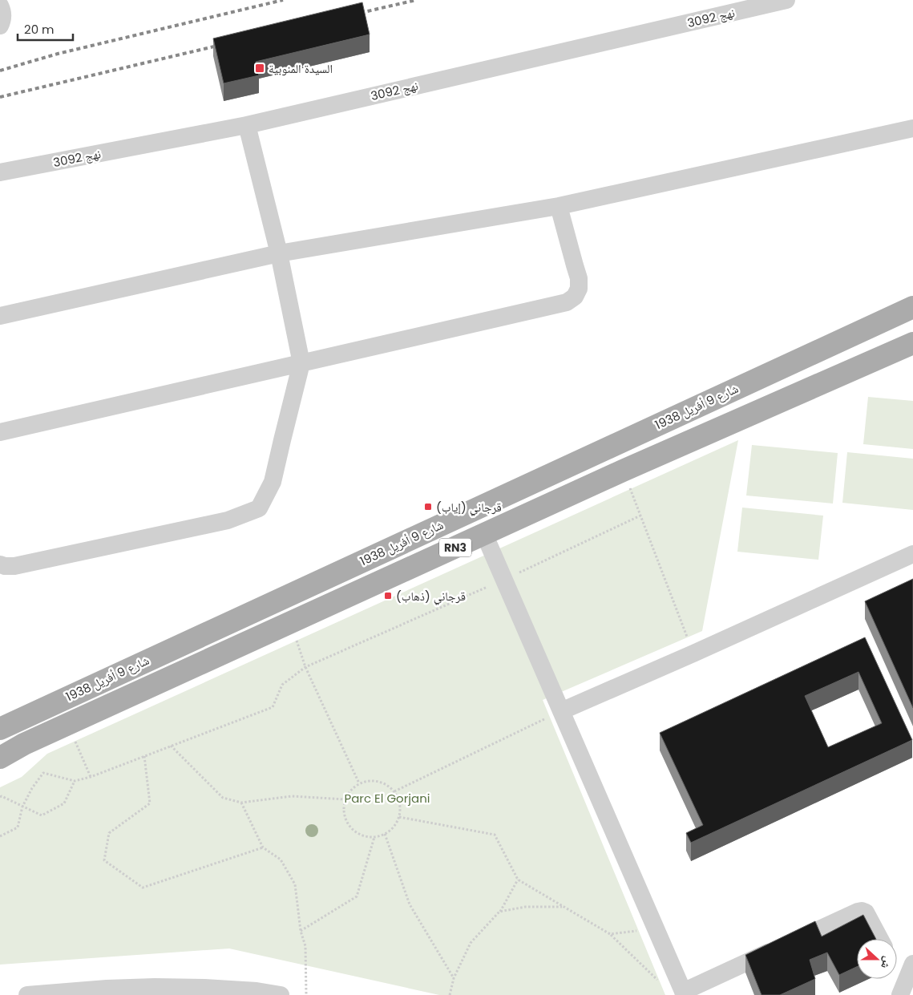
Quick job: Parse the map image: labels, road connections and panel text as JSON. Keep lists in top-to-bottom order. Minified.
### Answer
{"streets":{"main road":["شارع 9 أفريل 1938","RN3"],"street":["نهج 3092"]},"parks":["Parc El Gorjani"],"places":{"transit":["السيدة المنوبية","قرجاني (إياب)","قرجاني (ذهاب)"]},"scale_bar":"20 m","north":"right"}
